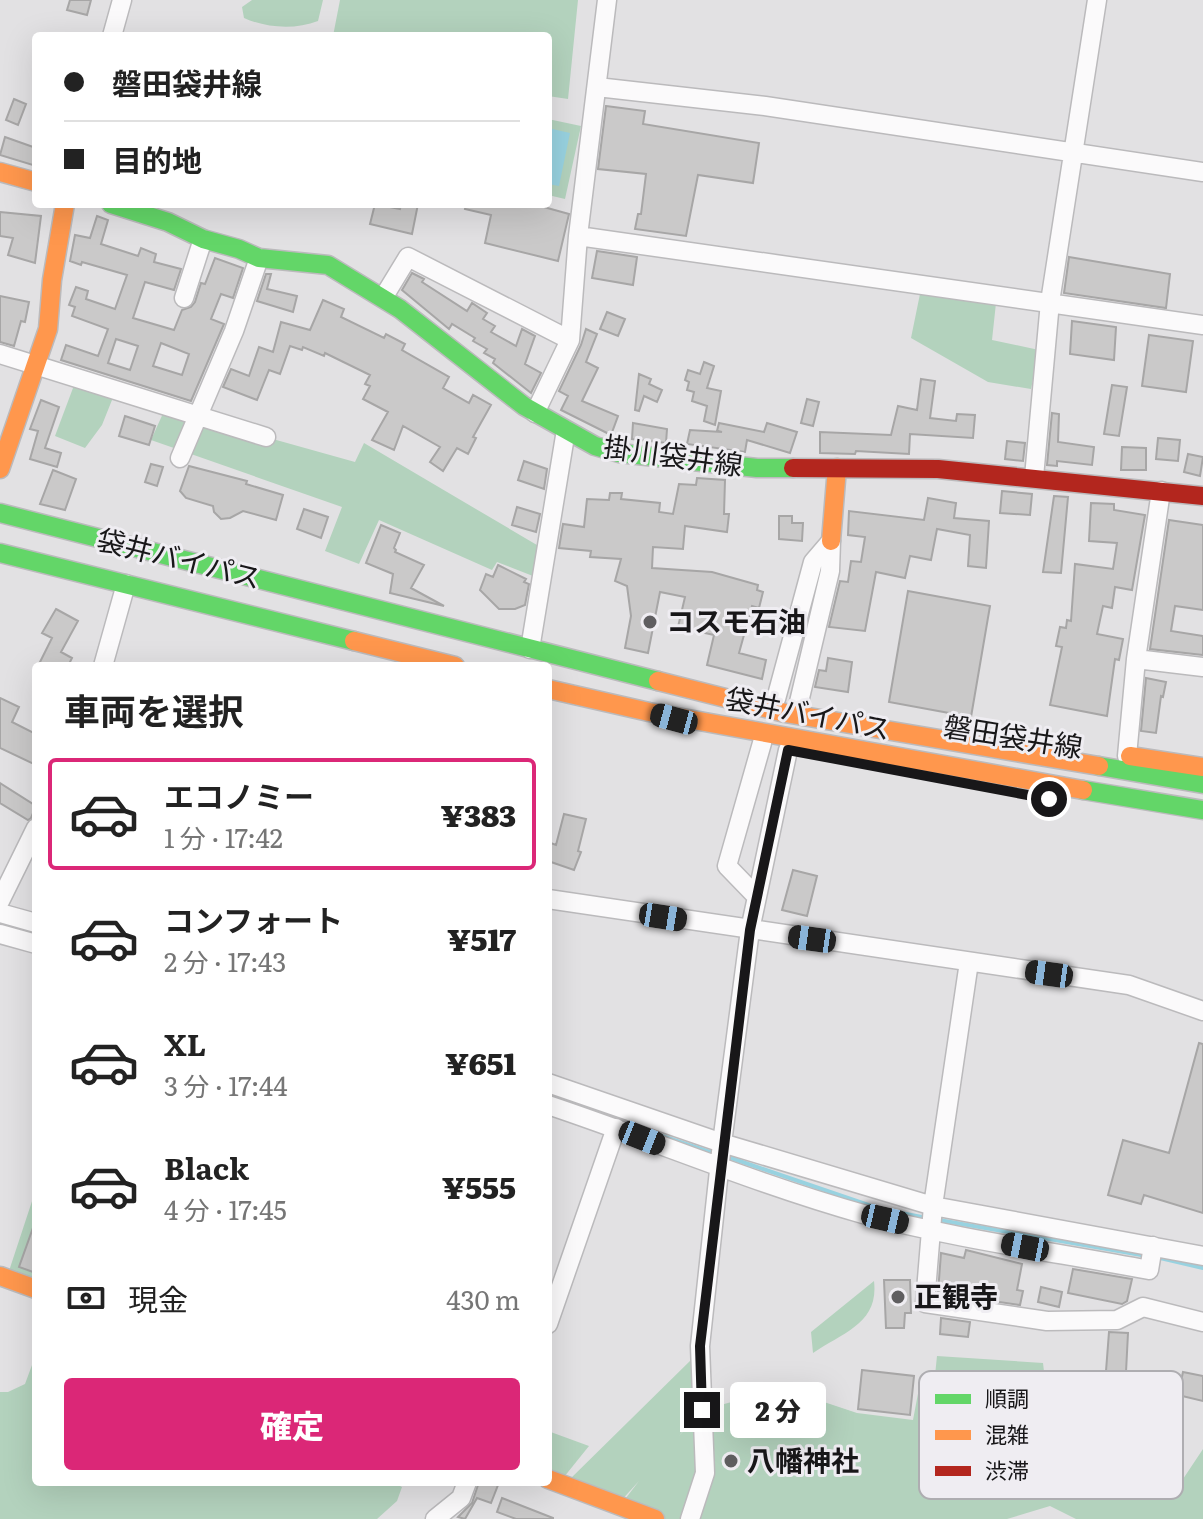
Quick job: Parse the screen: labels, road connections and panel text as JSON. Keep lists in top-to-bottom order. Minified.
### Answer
{"streets":{"main road":["掛川袋井線","袋井バイパス","磐田袋井線"]},"crossings":[["袋井バイパス","磐田袋井線"]],"places":["コスモ石油","正観寺","八幡神社"],"legend":["順調","混雑","渋滞"],"page":{"banner":["磐田袋井線","目的地"],"heading":"車両を選択","list":[{"name":"エコノミー","note":"1 分 · 17:42","value":"¥383"},{"name":"コンフォート","note":"2 分 · 17:43","value":"¥517"},{"name":"XL","note":"3 分 · 17:44","value":"¥651"},{"name":"Black","note":"4 分 · 17:45","value":"¥555"}],"pay":["現金","430 m"],"buttons":"確定","bubble":"2 分"}}
